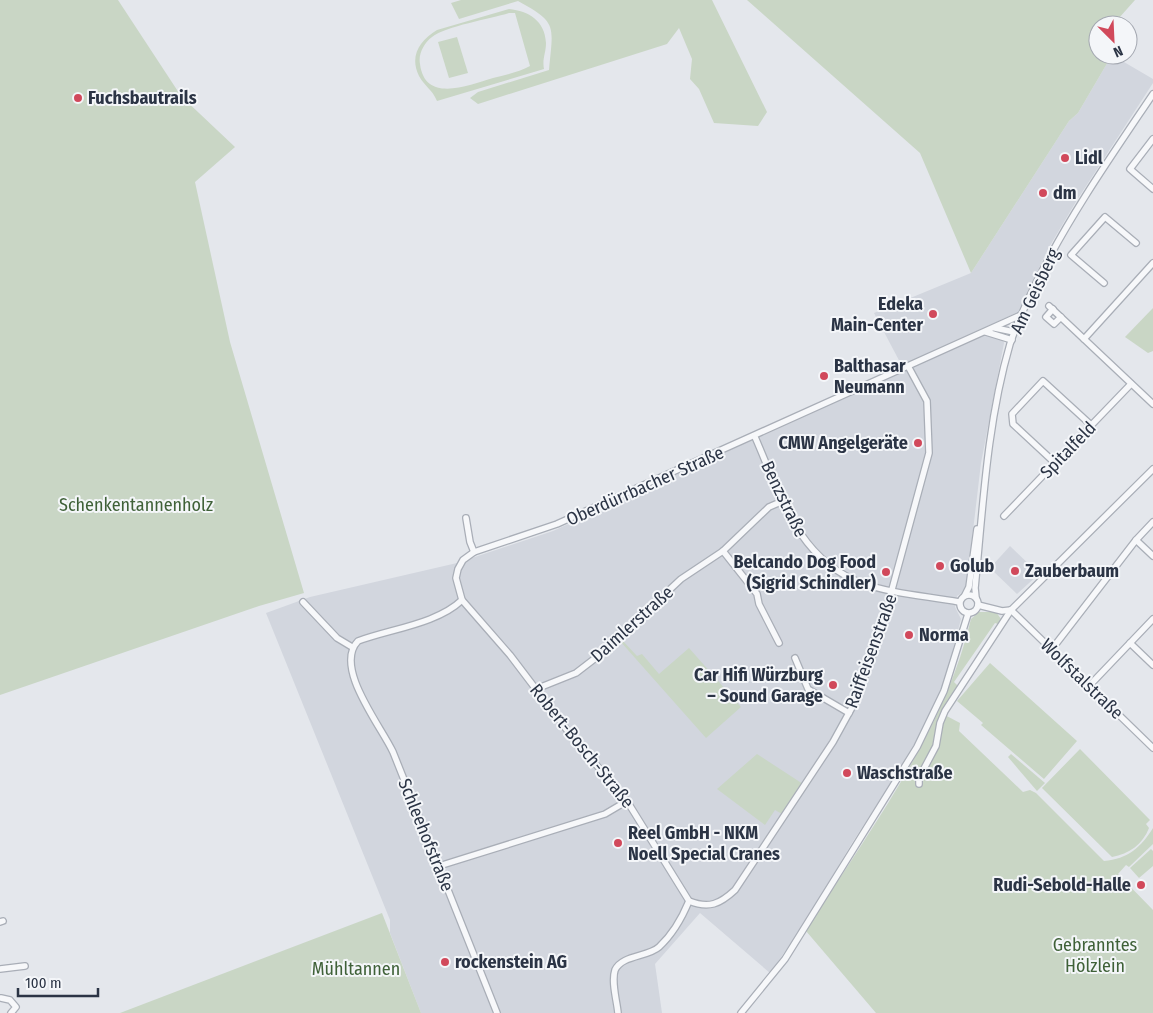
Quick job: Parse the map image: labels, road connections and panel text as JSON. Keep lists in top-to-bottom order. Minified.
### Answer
{"streets":{"street":["Am Geisberg","Spitalfeld","Oberdürrbacher Straße","Benzstraße","Daimlerstraße","Raiffeisenstraße","Wolfstalstraße","Robert-Bosch-Straße","Schleehofstraße"]},"crossings":[["Am Geisberg","Oberdürrbacher Straße"],["Am Geisberg","Benzstraße"],["Oberdürrbacher Straße","Benzstraße"],["Oberdürrbacher Straße","Raiffeisenstraße"],["Oberdürrbacher Straße","Robert-Bosch-Straße"],["Benzstraße","Daimlerstraße"],["Benzstraße","Raiffeisenstraße"],["Daimlerstraße","Robert-Bosch-Straße"],["Raiffeisenstraße","Robert-Bosch-Straße"]],"parks":["Schenkentannenholz","Gebranntes Hölzlein","Mühltannen"],"places":["Fuchsbautrails","Lidl","dm","Edeka Main-Center","Balthasar Neumann","CMW Angelgeräte","Golub","Zauberbaum","Belcando Dog Food (Sigrid Schindler)","Norma","Car Hifi Würzburg – Sound Garage","Waschstraße","Reel GmbH - NKM Noell Special Cranes","Rudi-Sebold-Halle","rockenstein AG"],"scale_bar":"100 m","north":"bottom right"}
